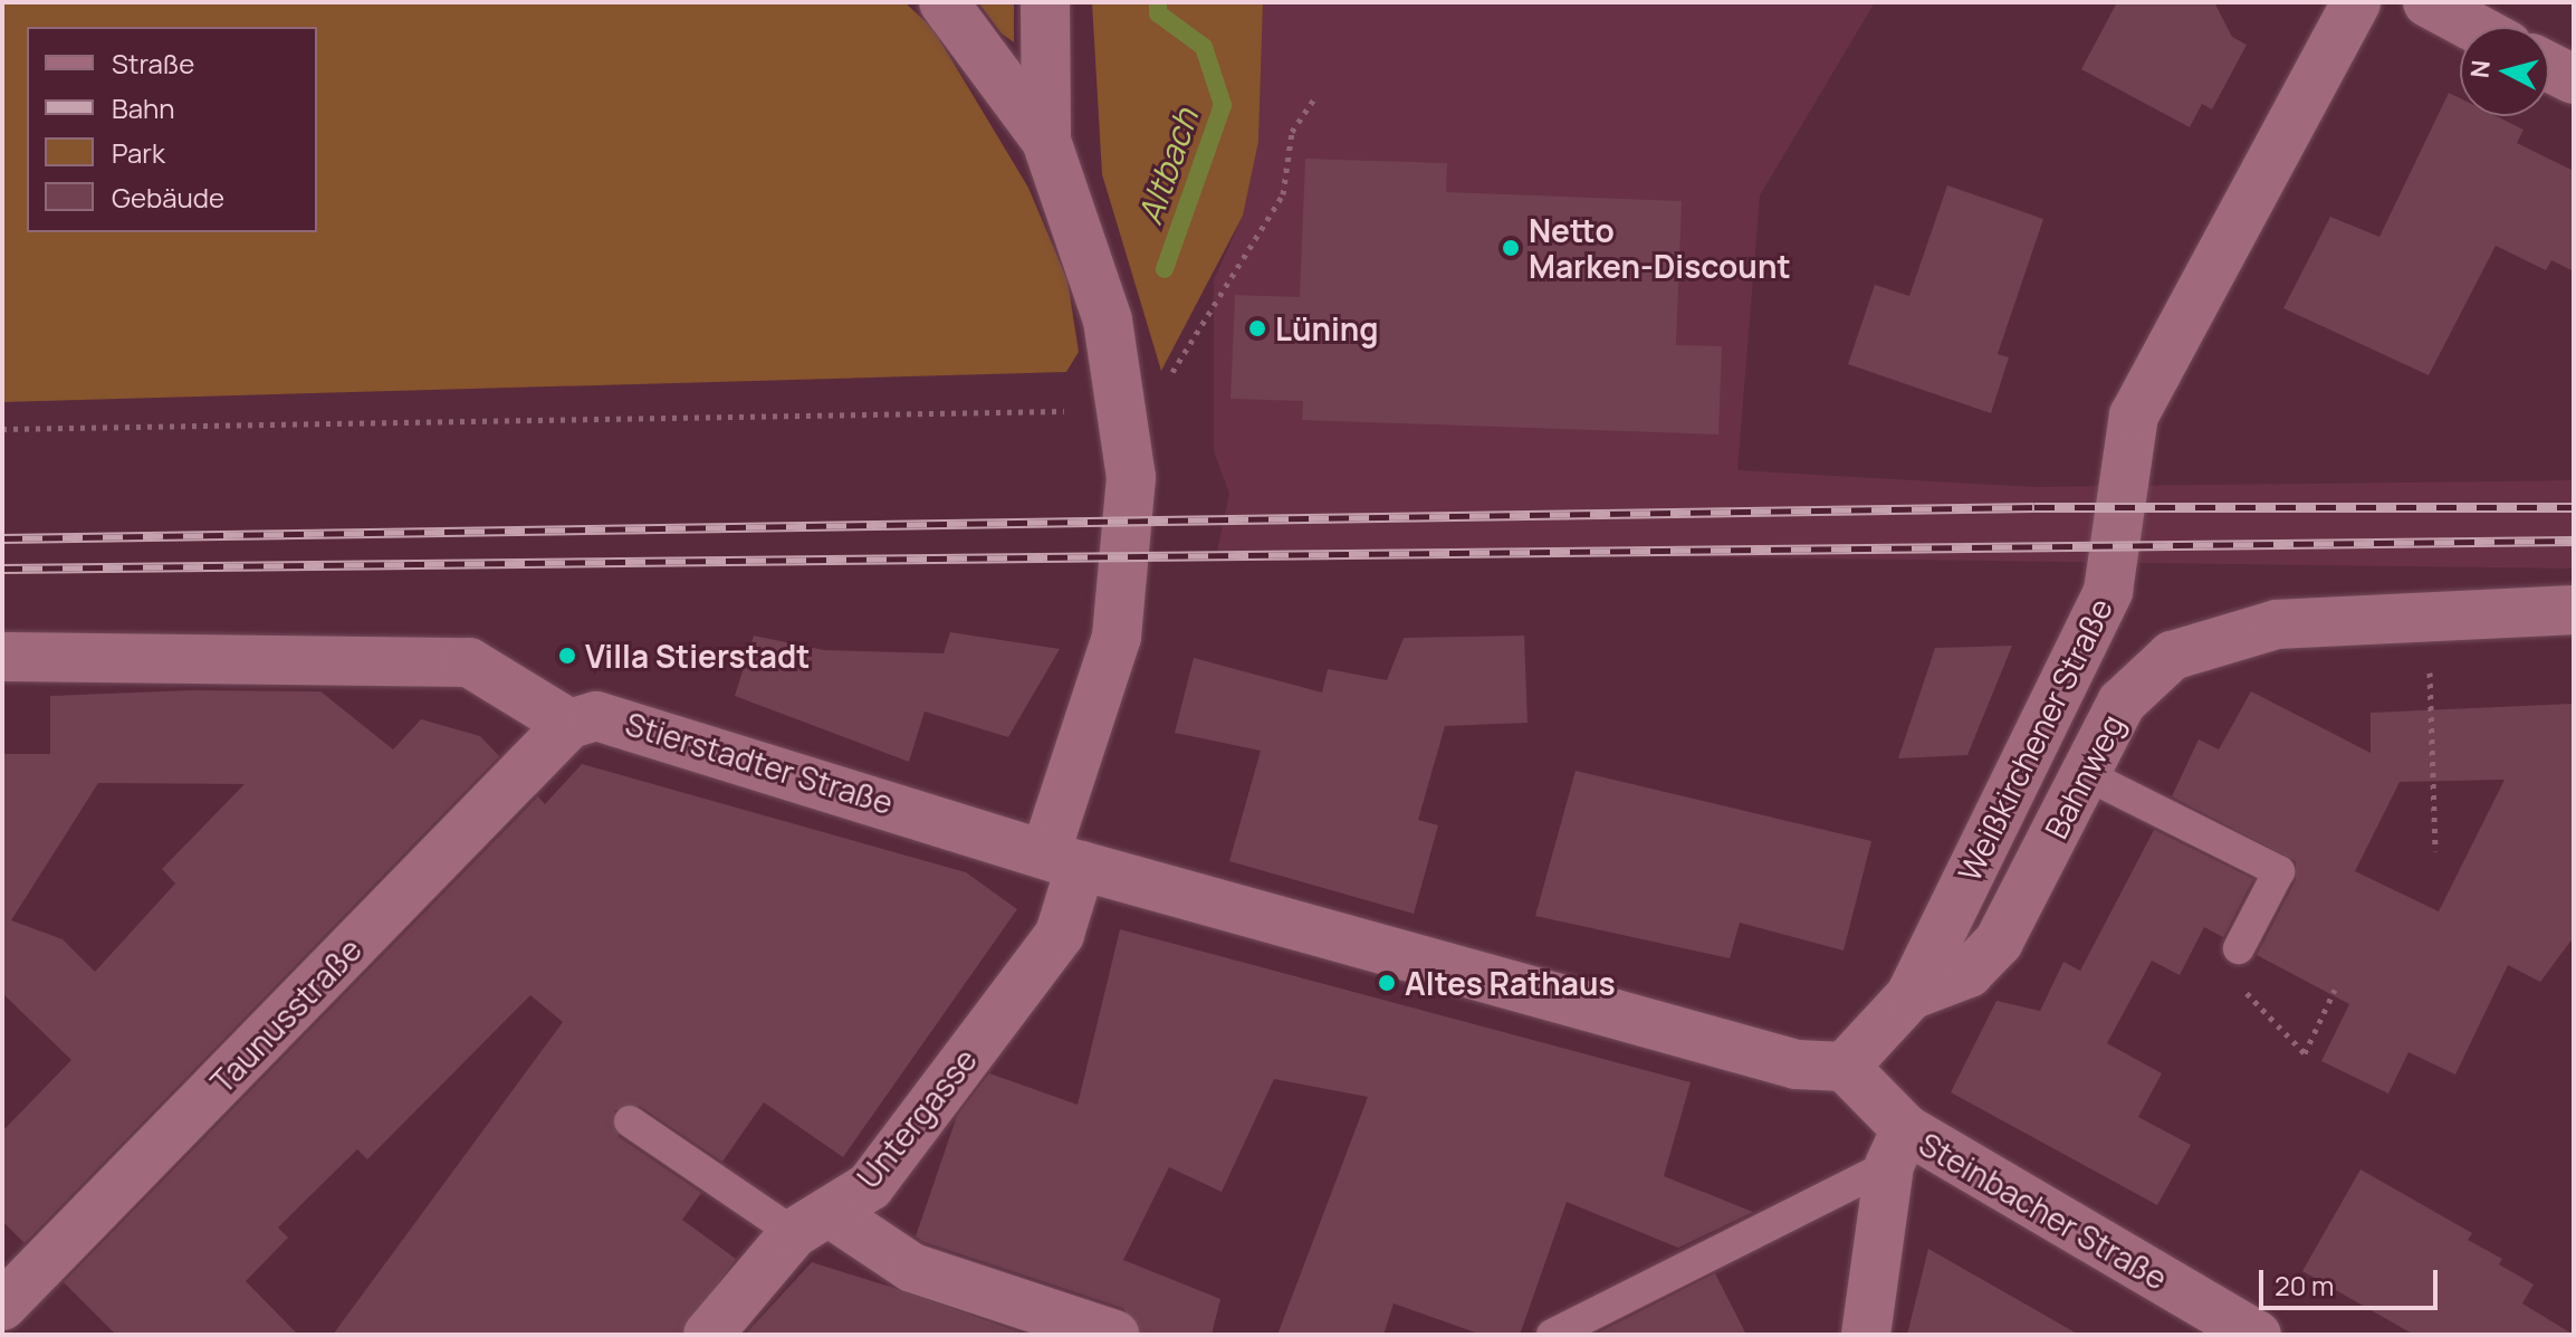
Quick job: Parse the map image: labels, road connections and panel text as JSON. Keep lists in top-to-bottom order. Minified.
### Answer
{"streets":{"street":["Weißkirchener Straße","Stierstadter Straße","Bahnweg","Taunusstraße","Untergasse","Steinbacher Straße"]},"crossings":[["Weißkirchener Straße","Stierstadter Straße"],["Weißkirchener Straße","Bahnweg"],["Weißkirchener Straße","Steinbacher Straße"],["Stierstadter Straße","Taunusstraße"],["Stierstadter Straße","Untergasse"],["Stierstadter Straße","Steinbacher Straße"]],"water":["Altbach"],"places":["Netto Marken-Discount","Lüning","Villa Stierstadt","Altes Rathaus"],"legend":["Straße","Bahn","Park","Gebäude"],"scale_bar":"20 m","north":"left"}
